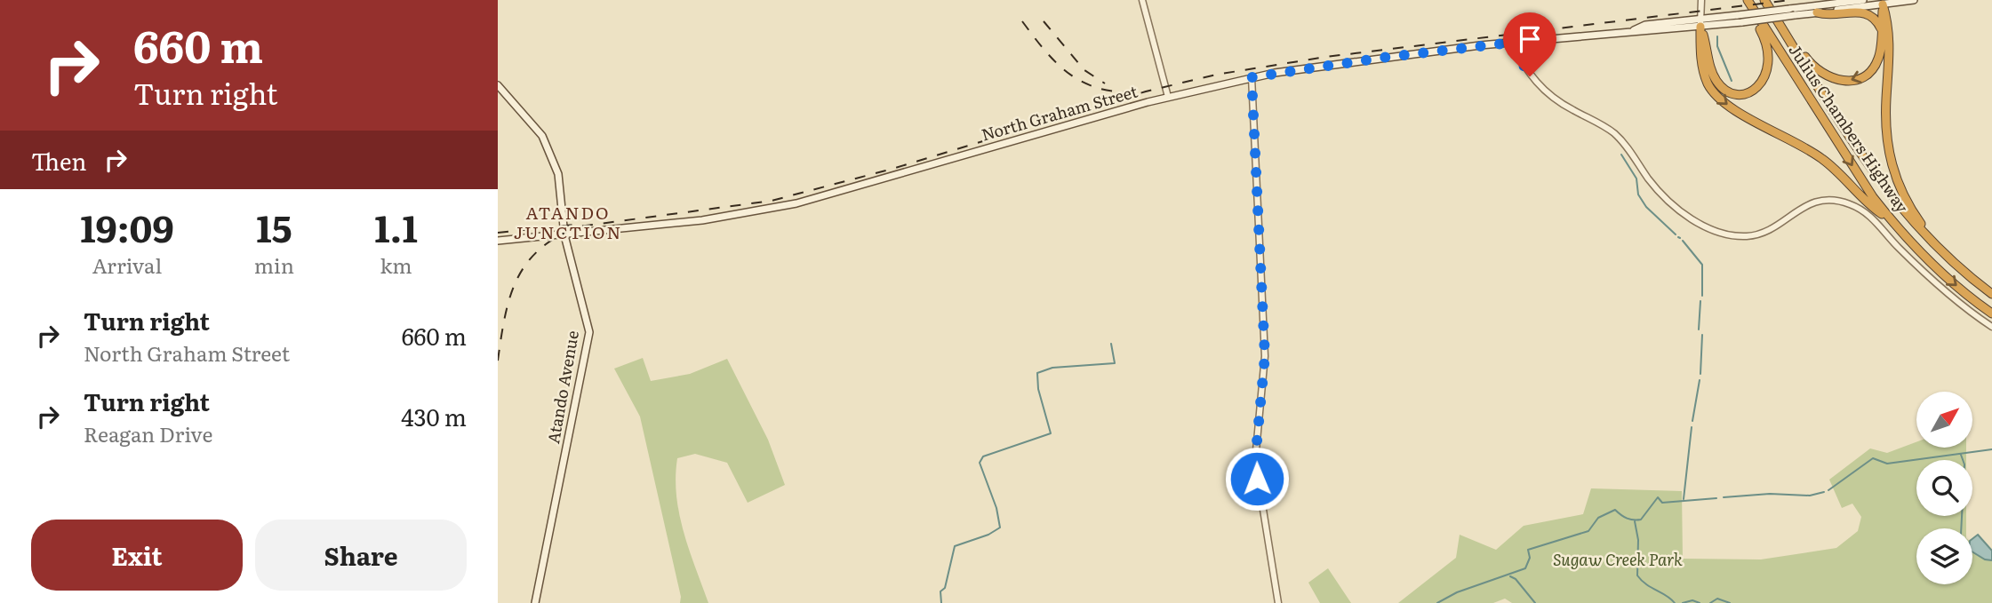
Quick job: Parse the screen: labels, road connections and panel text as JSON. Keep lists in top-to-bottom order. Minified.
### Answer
{"streets":{"highway":["Julius Chambers Highway"],"main road":["North Graham Street","Atando Avenue"]},"crossings":[["North Graham Street","Atando Avenue"]],"districts":["ATANDO JUNCTION"],"parks":["Sugaw Creek Park"],"north":"top right","page":{"turn":["660 m","Turn right"],"then":"Then","eta":["19:09","Arrival","15","min","1.1","km"],"list":[{"name":"Turn right","note":"North Graham Street","value":"660 m"},{"name":"Turn right","note":"Reagan Drive","value":"430 m"}],"buttons":["Exit","Share"]}}
